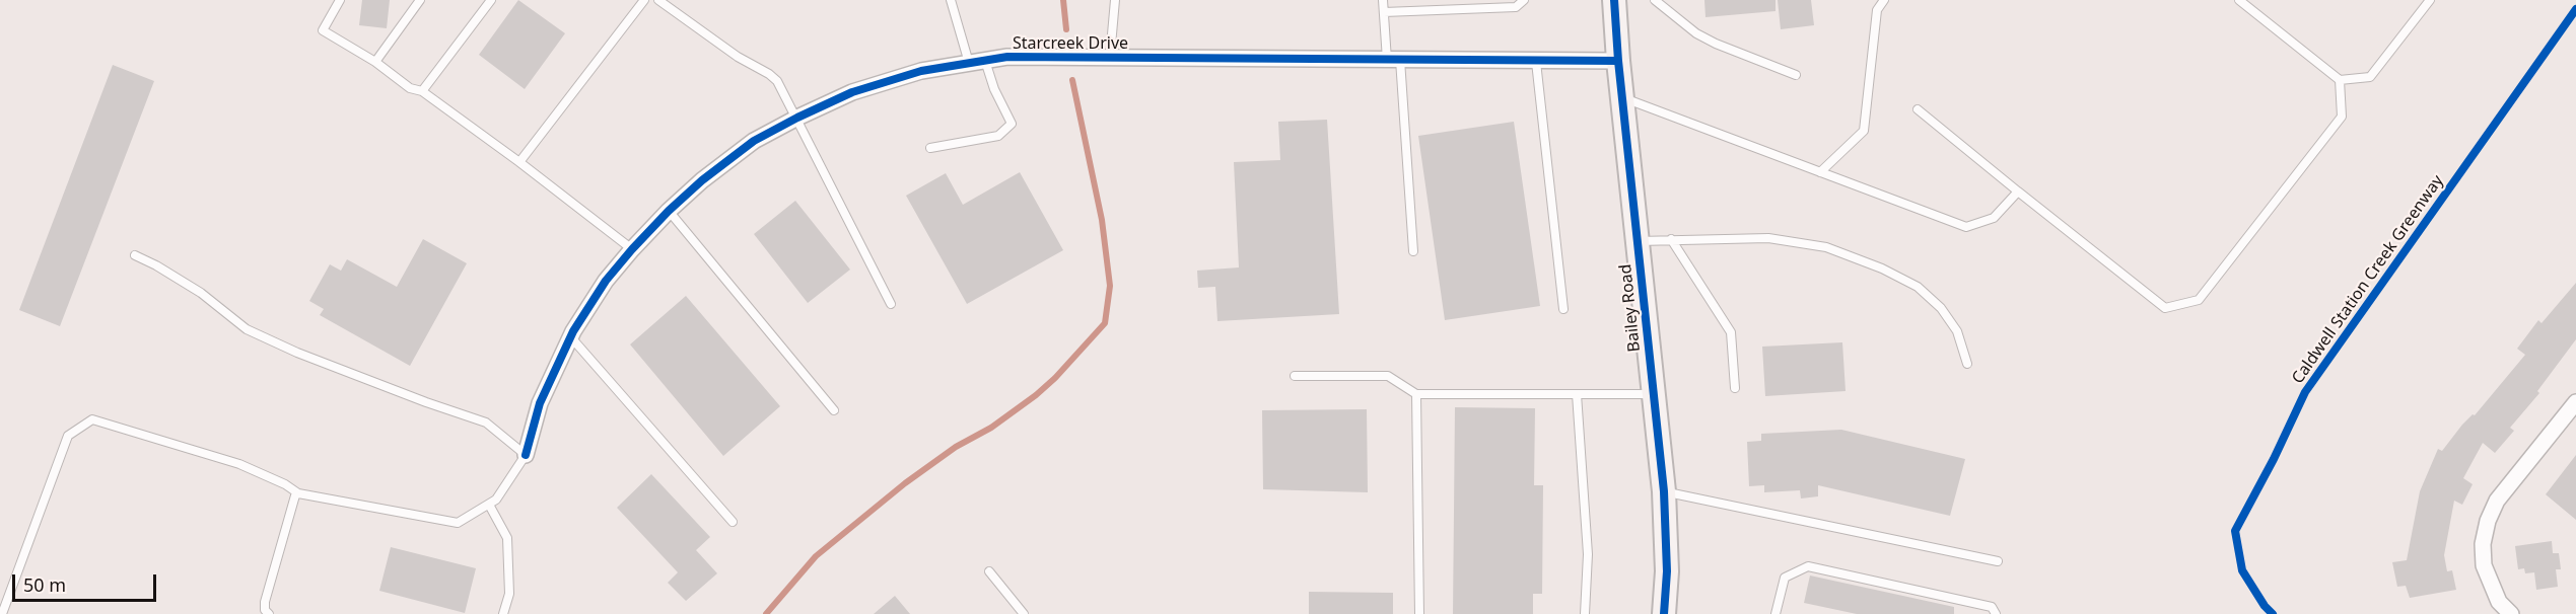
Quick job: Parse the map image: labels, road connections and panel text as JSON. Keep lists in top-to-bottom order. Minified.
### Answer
{"streets":{"street":["Starcreek Drive","Bailey Road"],"cycle path":["Caldwell Station Creek Greenway"]},"crossings":[["Starcreek Drive","Bailey Road"]],"scale_bar":"50 m"}
